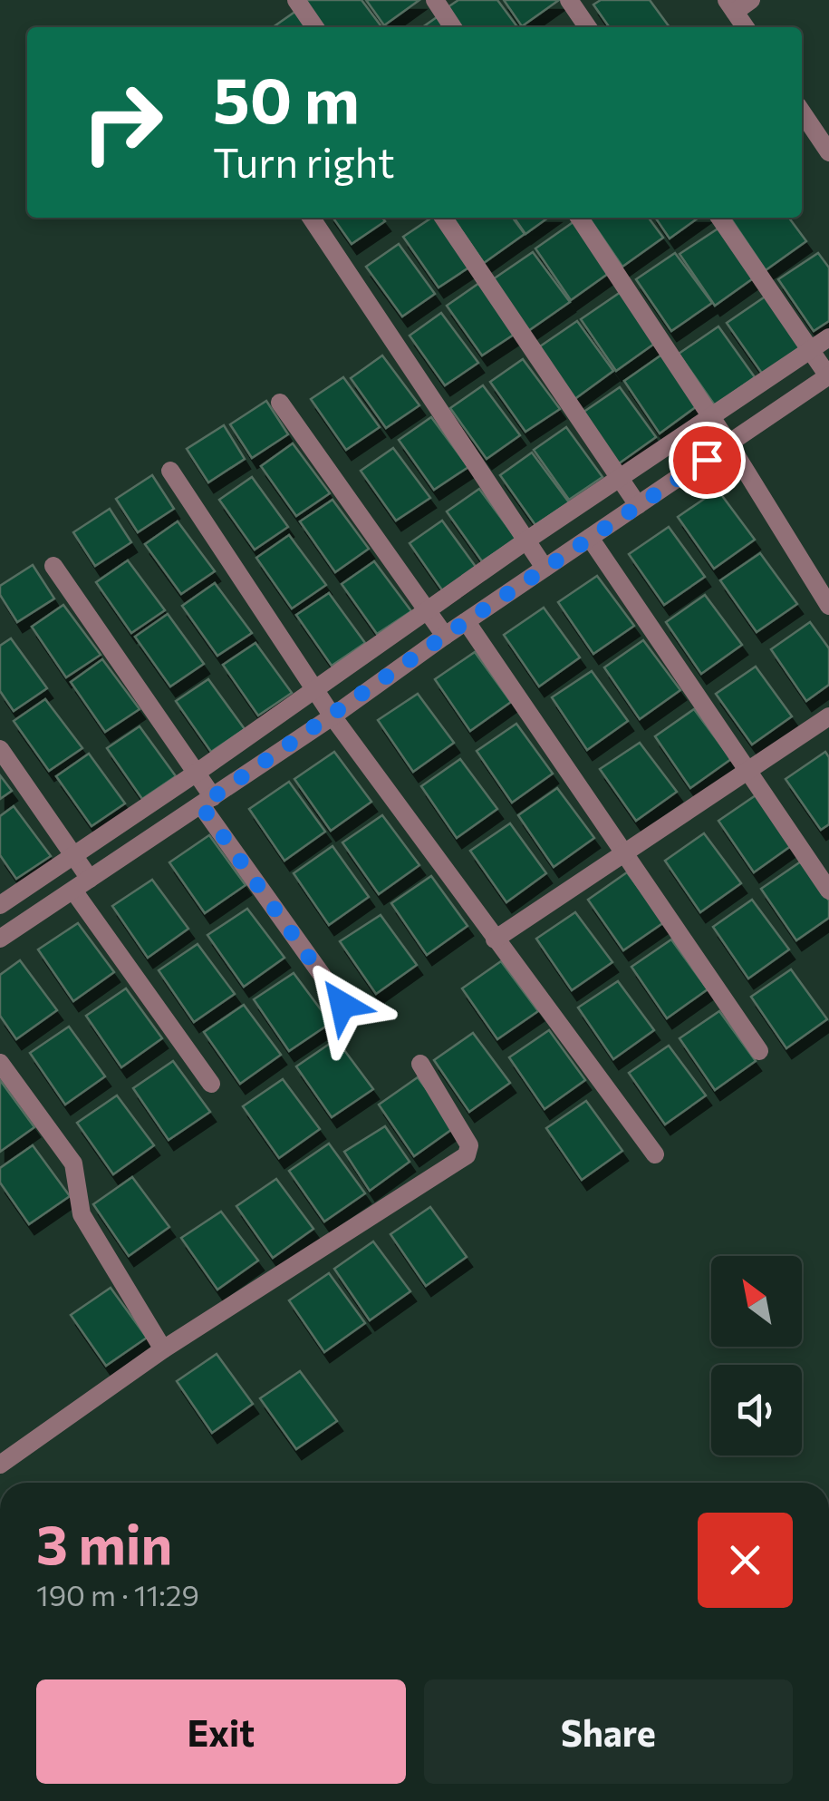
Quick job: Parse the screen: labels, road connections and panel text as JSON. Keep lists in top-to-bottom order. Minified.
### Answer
{"north":"top left","page":{"turn":["50 m","Turn right"],"heading":["3 min","190 m · 11:29"],"buttons":["Exit","Share"]}}
